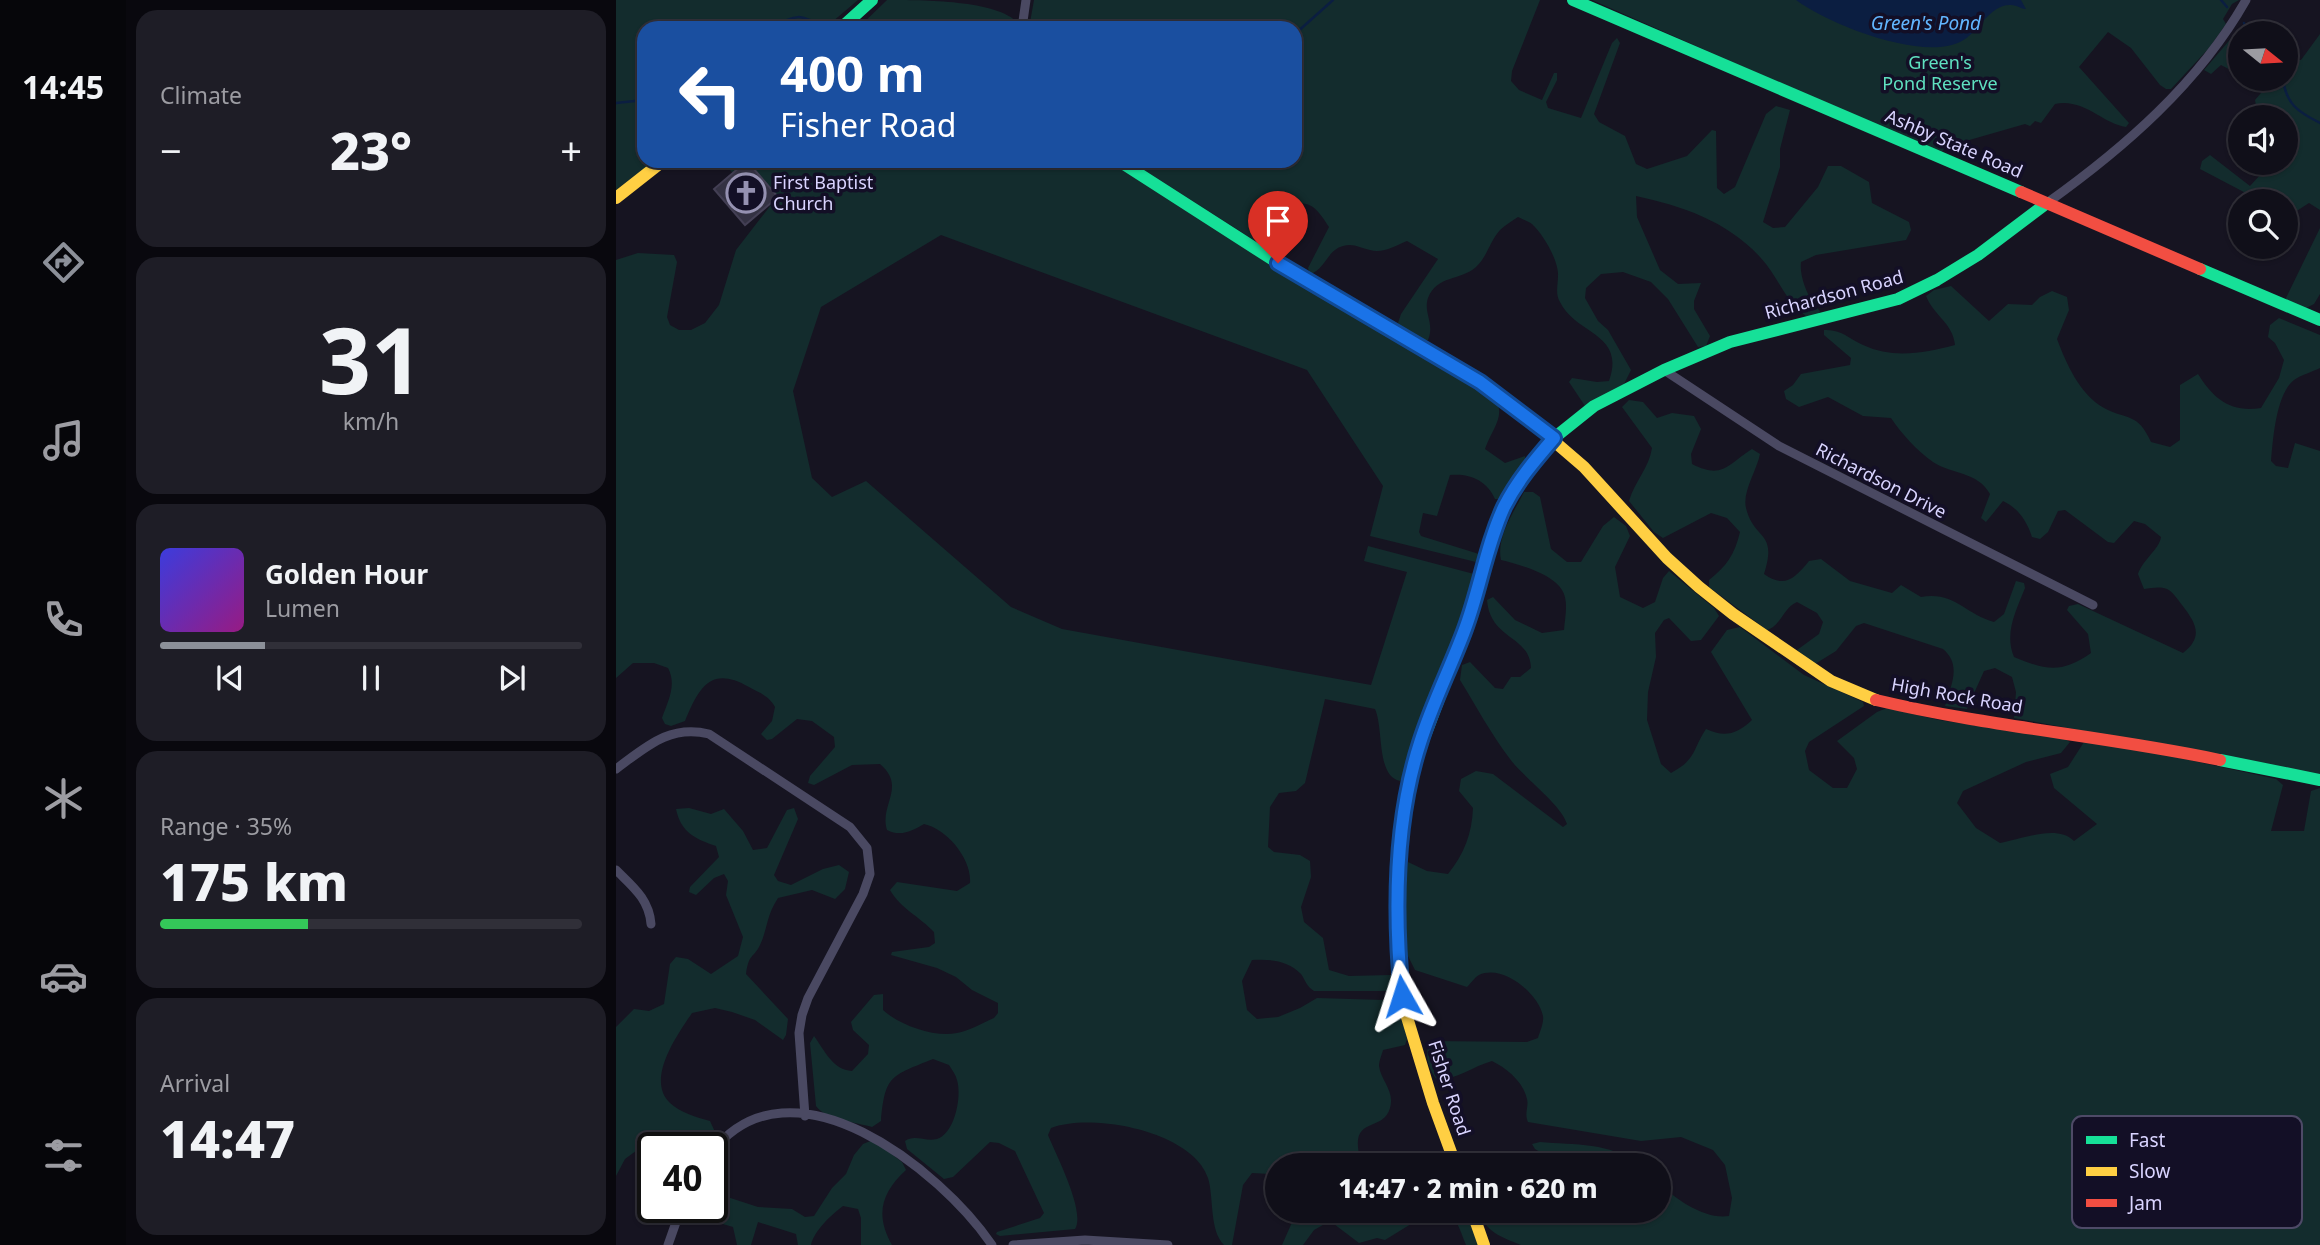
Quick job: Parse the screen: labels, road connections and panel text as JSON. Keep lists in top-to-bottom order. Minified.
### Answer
{"streets":{"street":["Ashby State Road","Richardson Road","Richardson Drive","High Rock Road","Fisher Road"]},"crossings":[["Ashby State Road","Richardson Road"],["Richardson Road","Richardson Drive"],["Richardson Road","High Rock Road"],["Richardson Road","Fisher Road"],["High Rock Road","Fisher Road"]],"water":["Green's Pond"],"parks":["Green's Pond Reserve"],"places":{"church":["First Baptist Church"]},"legend":["Fast","Slow","Jam"],"north":"right","page":{"tabs":"14:45","tile":["Climate",["31","km/h"],["Range · 35%","175 km"],["Arrival","14:47"]],"turn":["400 m","Fisher Road"],"heat":["−","23°","+"],"song":["Golden Hour","Lumen"],"limit":"40","trip":"14:47 · 2 min · 620 m"}}
